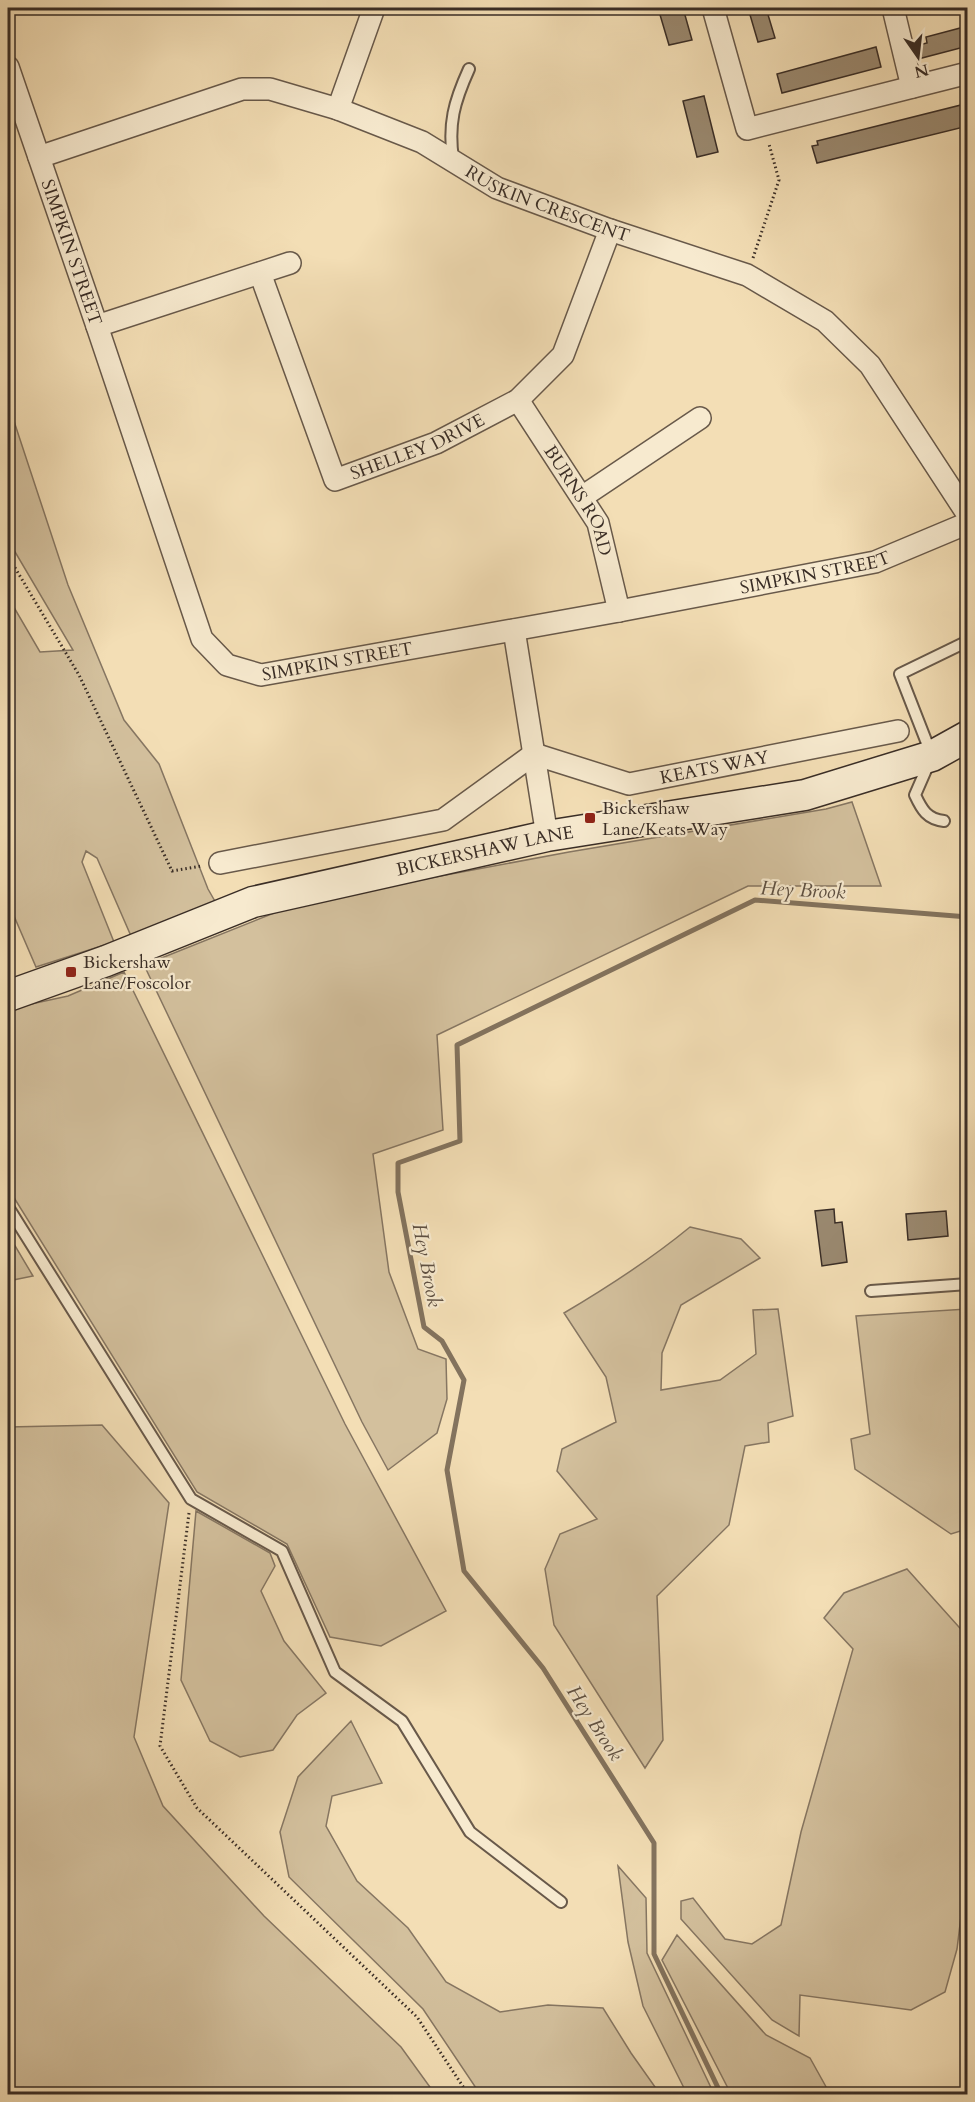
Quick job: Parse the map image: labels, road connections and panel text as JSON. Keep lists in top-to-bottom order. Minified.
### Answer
{"streets":{"main road":["BICKERSHAW LANE"],"street":["RUSKIN CRESCENT","SIMPKIN STREET","SHELLEY DRIVE","BURNS ROAD","KEATS WAY"]},"crossings":[["RUSKIN CRESCENT","SIMPKIN STREET"],["RUSKIN CRESCENT","SHELLEY DRIVE"],["SIMPKIN STREET","BURNS ROAD"],["SHELLEY DRIVE","BURNS ROAD"]],"water":["Hey Brook"],"places":{"transit":["Bickershaw Lane/Keats Way","Bickershaw Lane/Foscolor"]},"north":"bottom"}
